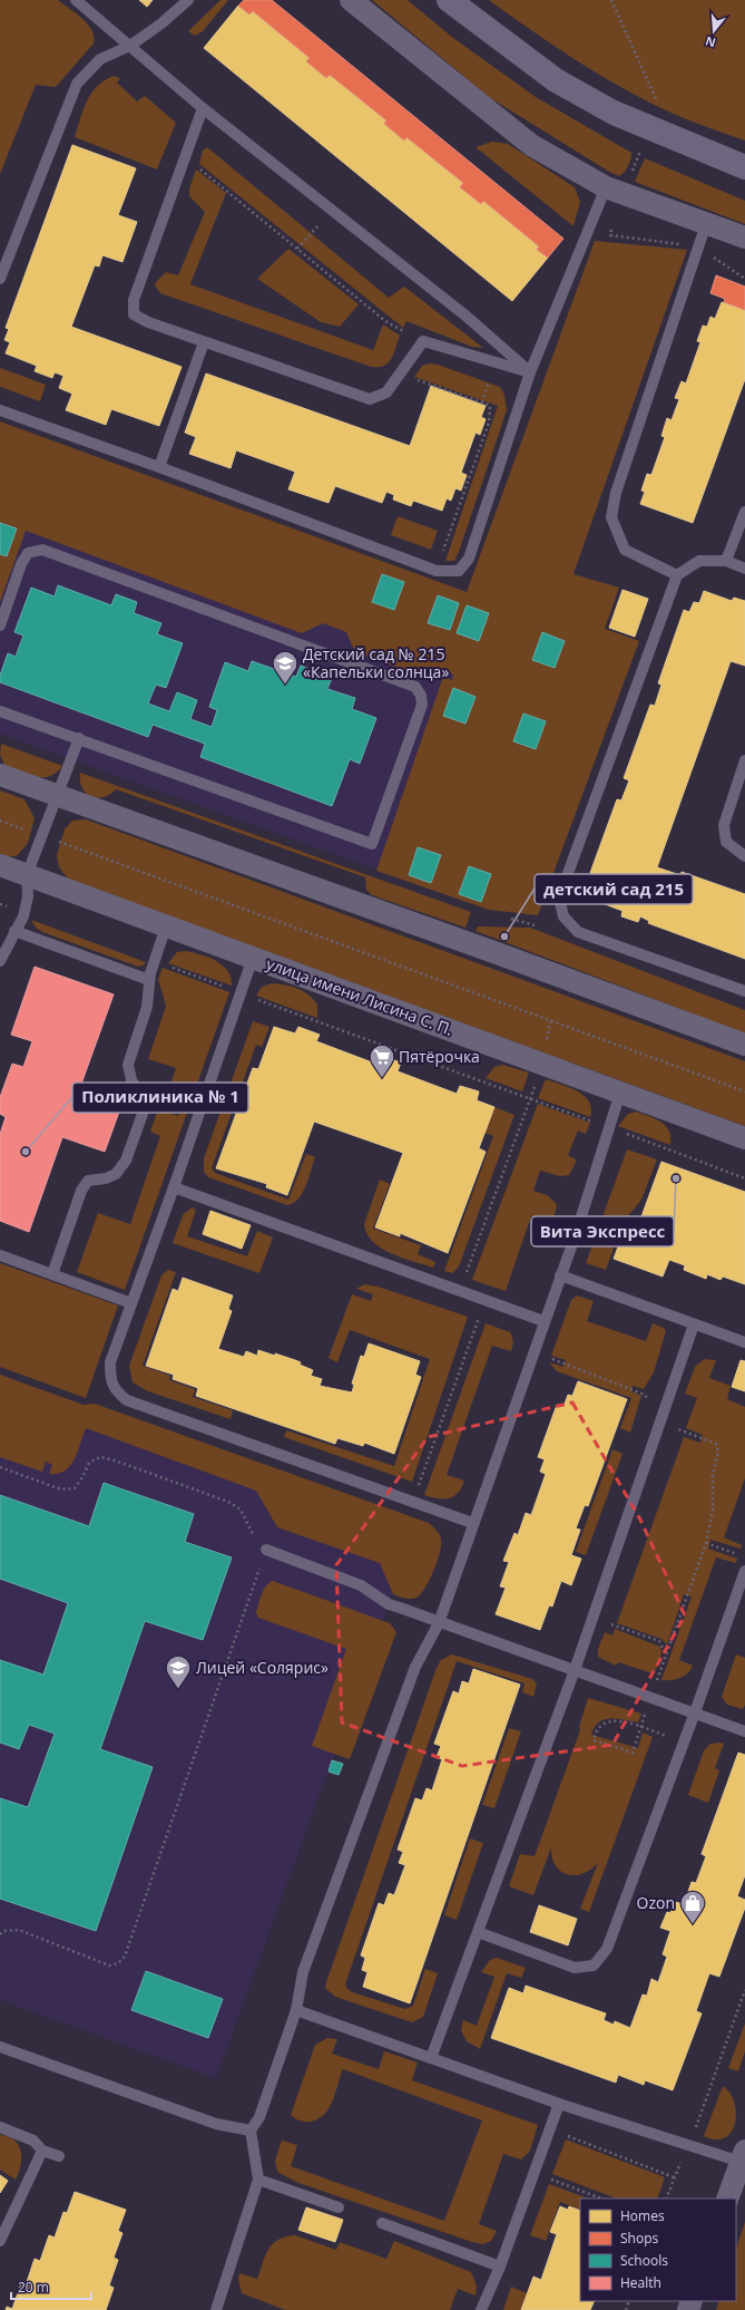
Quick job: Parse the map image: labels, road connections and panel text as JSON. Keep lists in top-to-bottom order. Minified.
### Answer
{"streets":{"street":["улица имени Лисина С. П."]},"places":{"school or university":["Детский сад № 215 «Капельки солнца»","Лицей «Солярис»"],"other":["детский сад 215","Поликлиника № 1","Вита Экспресс"],"supermarket":["Пятёрочка"],"shop":["Ozon"]},"legend":["Homes","Shops","Schools","Health"],"scale_bar":"20 m","north":"bottom"}
